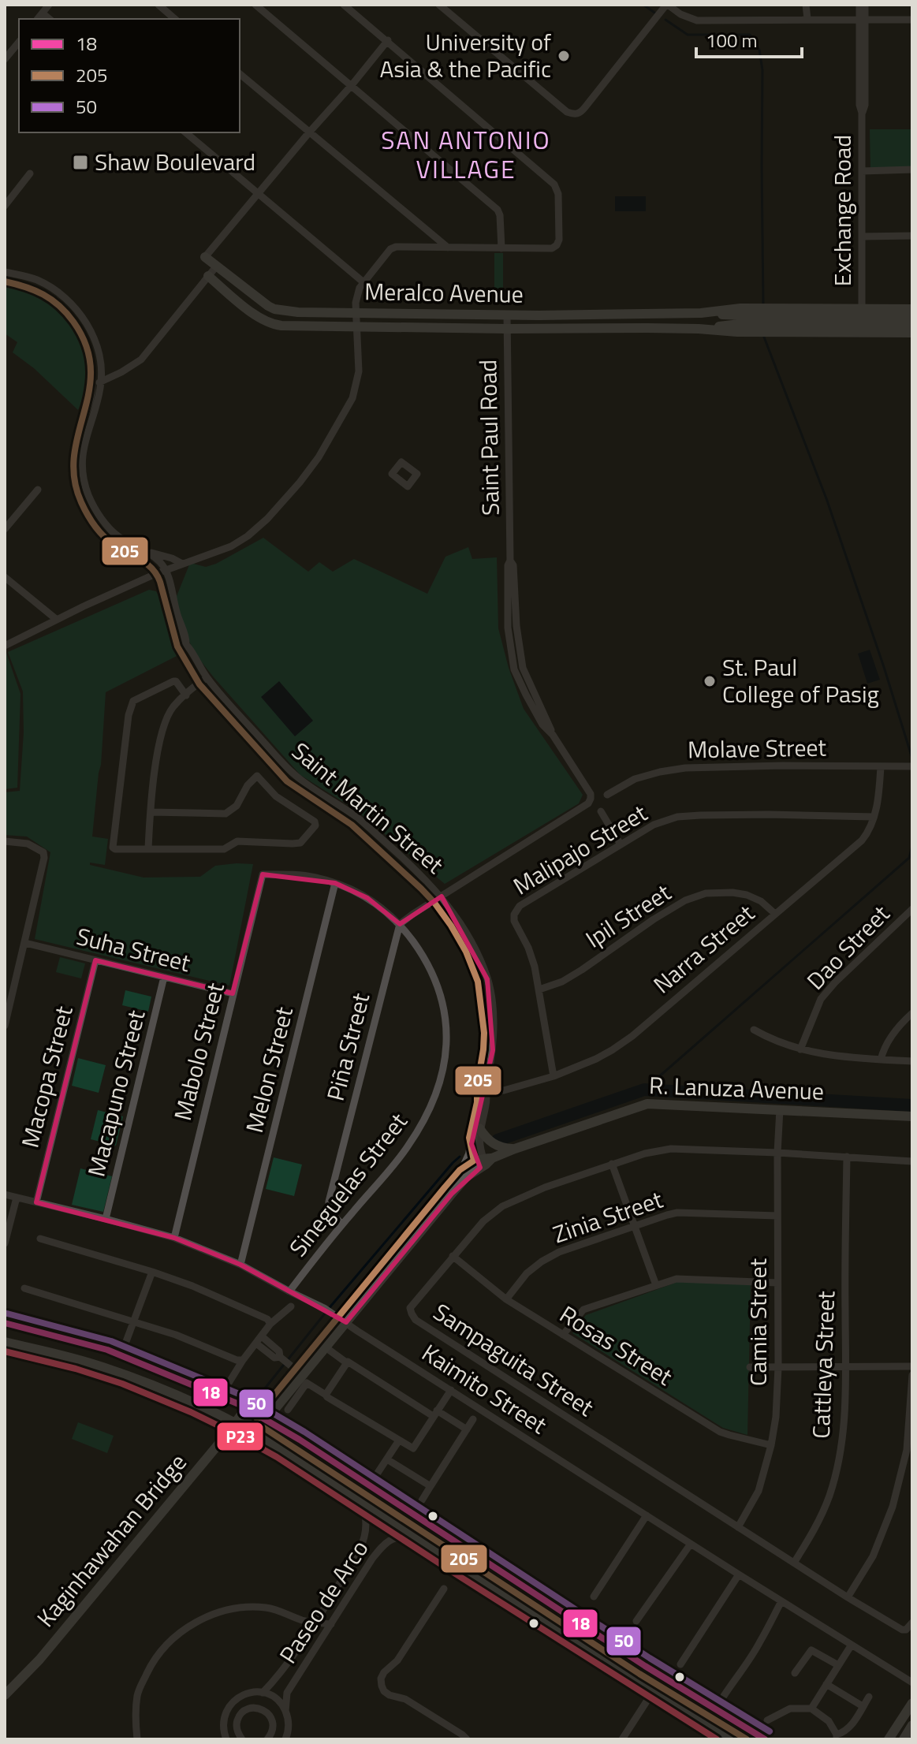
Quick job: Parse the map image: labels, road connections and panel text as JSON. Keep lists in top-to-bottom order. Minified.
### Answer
{"streets":{"main road":["Meralco Avenue","R. Lanuza Avenue","Kaginhawahan Bridge"],"street":["Exchange Road","Saint Paul Road","Molave Street","Saint Martin Street","Malipajo Street","Ipil Street","Dao Street","Narra Street","Suha Street","Piña Street","Mabolo Street","Melon Street","Macopa Street","Macapuno Street","Sineguelas Street","Zinia Street","Camia Street","Rosas Street","Sampaguita Street","Cattleya Street","Kaimito Street","Paseo de Arco"]},"crossings":[["Exchange Road","Meralco Avenue"],["Meralco Avenue","Saint Paul Road"],["Saint Paul Road","Saint Martin Street"],["Molave Street","Narra Street"],["Saint Martin Street","Narra Street"],["Saint Martin Street","R. Lanuza Avenue"],["Malipajo Street","Ipil Street"],["Malipajo Street","Narra Street"],["Ipil Street","Narra Street"],["Suha Street","Mabolo Street"],["Suha Street","Macopa Street"],["Suha Street","Macapuno Street"],["Piña Street","Sineguelas Street"],["Mabolo Street","Sineguelas Street"],["Mabolo Street","Kaimito Street"],["Melon Street","Sineguelas Street"],["Melon Street","Kaimito Street"],["Macopa Street","Kaimito Street"],["R. Lanuza Avenue","Camia Street"],["R. Lanuza Avenue","Kaimito Street"],["Macapuno Street","Kaimito Street"],["Sineguelas Street","Kaimito Street"],["Zinia Street","Camia Street"],["Zinia Street","Rosas Street"],["Camia Street","Rosas Street"],["Camia Street","Sampaguita Street"],["Rosas Street","Sampaguita Street"],["Sampaguita Street","Cattleya Street"]],"districts":["SAN ANTONIO VILLAGE"],"places":{"other":["University of Asia & the Pacific","St. Paul College of Pasig"],"transit":["Shaw Boulevard"]},"lines":["transit line 205","transit line 50","transit line 18","transit line P23"],"legend":["18","205","50"],"scale_bar":"100 m"}
